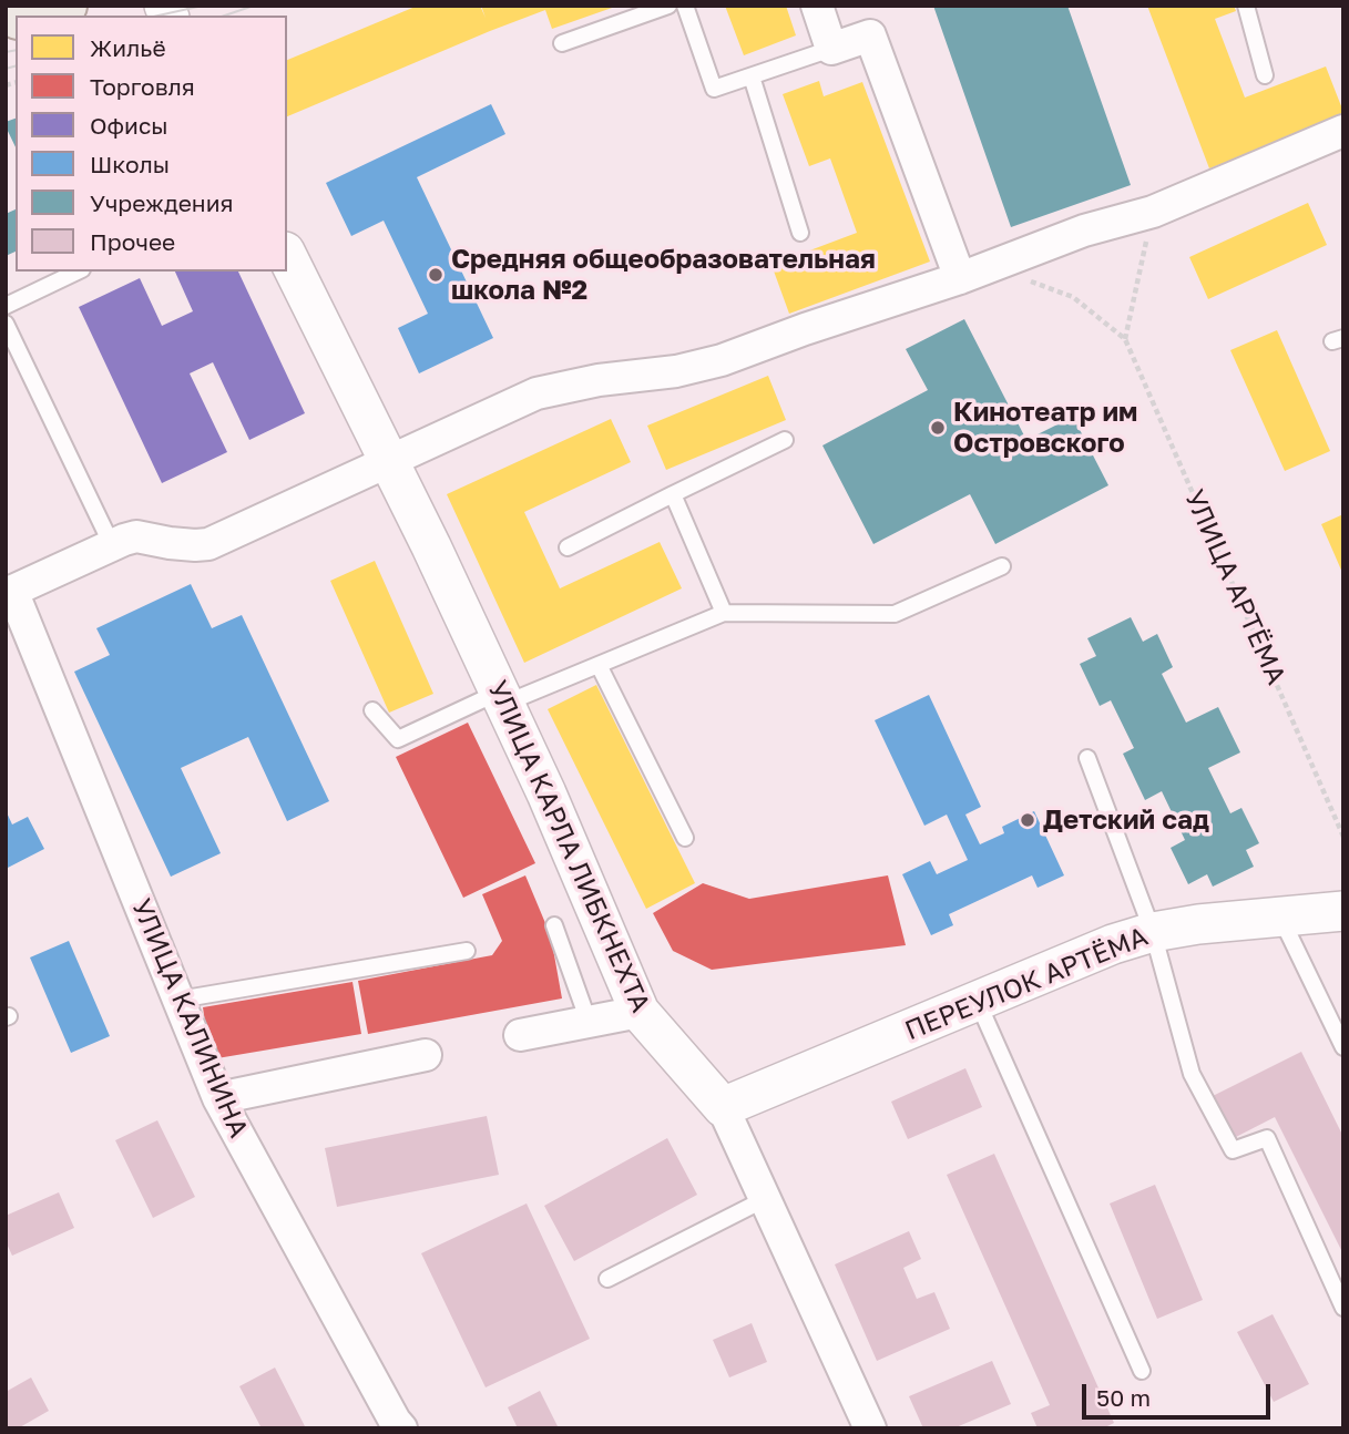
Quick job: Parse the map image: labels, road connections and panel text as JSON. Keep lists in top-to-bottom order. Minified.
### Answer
{"streets":{"street":["УЛИЦА КАРЛА ЛИБКНЕХТА","ПЕРЕУЛОК АРТЁМА","УЛИЦА КАЛИНИНА"],"path":["УЛИЦА АРТЁМА"]},"crossings":[["УЛИЦА КАРЛА ЛИБКНЕХТА","ПЕРЕУЛОК АРТЁМА"]],"places":["Средняя общеобразовательная школа №2","Кинотеатр им Островского","Детский сад"],"legend":["Жильё","Торговля","Офисы","Школы","Учреждения","Прочее"],"scale_bar":"50 m"}
